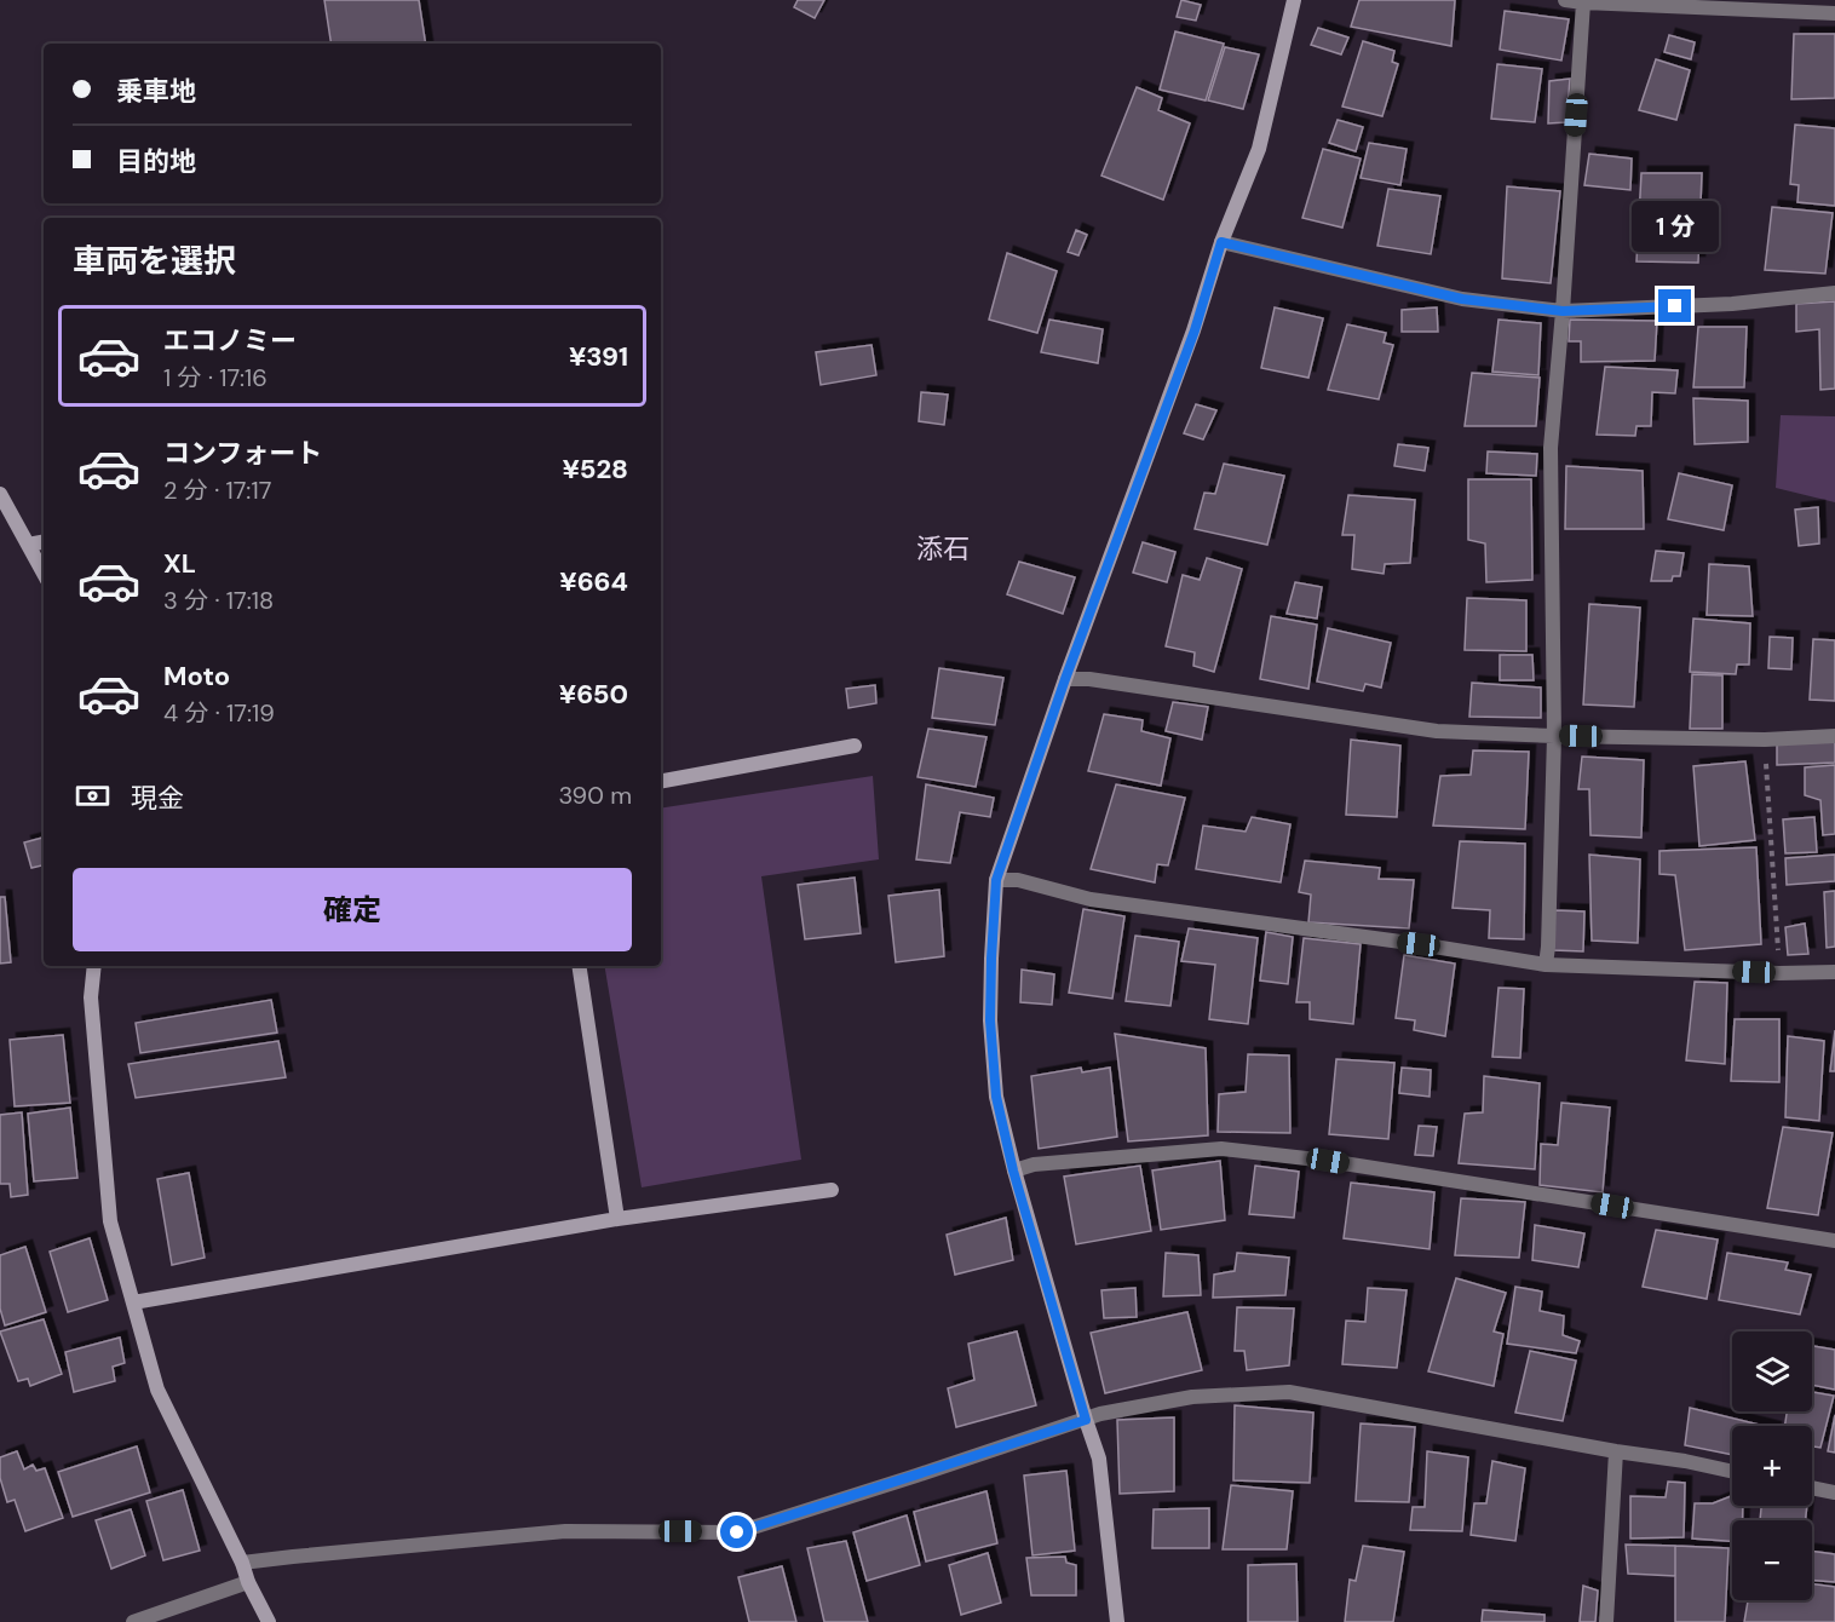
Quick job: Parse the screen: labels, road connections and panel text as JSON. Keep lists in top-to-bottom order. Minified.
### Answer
{"districts":["添石"],"page":{"banner":["乗車地","目的地"],"bubble":"1 分","heading":"車両を選択","list":[{"name":"エコノミー","note":"1 分 · 17:16","value":"¥391"},{"name":"コンフォート","note":"2 分 · 17:17","value":"¥528"},{"name":"XL","note":"3 分 · 17:18","value":"¥664"},{"name":"Moto","note":"4 分 · 17:19","value":"¥650"}],"pay":["現金","390 m"],"buttons":"確定","map_buttons":["+","−"]}}
